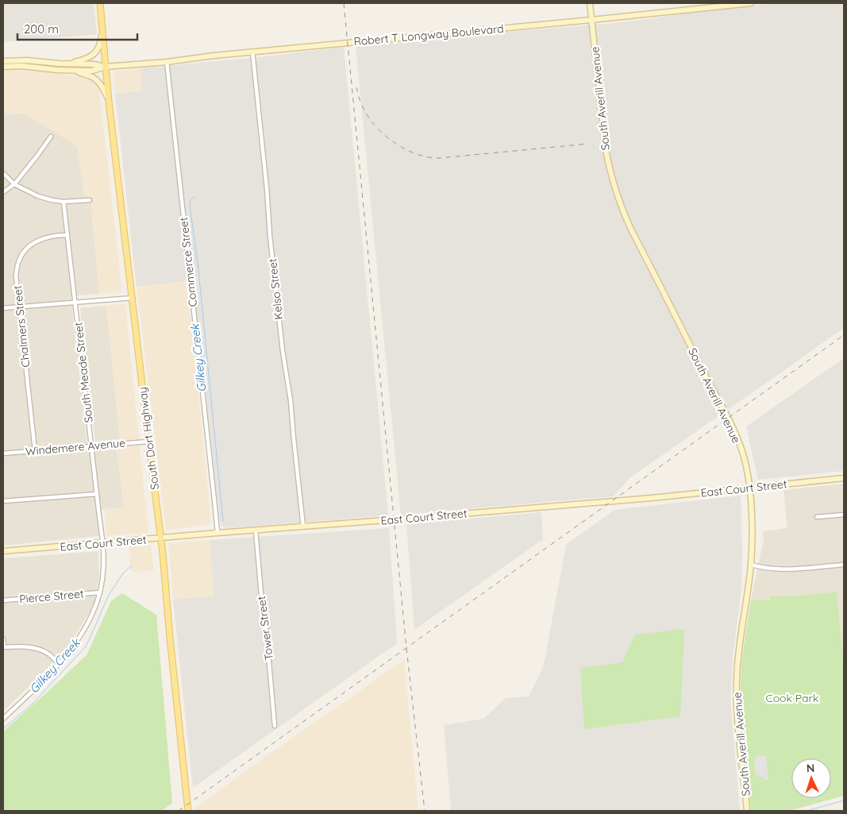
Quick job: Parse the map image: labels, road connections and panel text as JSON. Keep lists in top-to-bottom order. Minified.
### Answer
{"streets":{"main road":["South Dort Highway"],"street":["Robert T Longway Boulevard","South Averill Avenue","Commerce Street","Kelso Street","Chalmers Street","South Meade Street","Windemere Avenue","East Court Street","Pierce Street","Tower Street"]},"crossings":[["Robert T Longway Boulevard","South Averill Avenue"],["Robert T Longway Boulevard","Commerce Street"],["Robert T Longway Boulevard","Kelso Street"],["Robert T Longway Boulevard","South Dort Highway"],["South Averill Avenue","East Court Street"],["Commerce Street","East Court Street"],["Kelso Street","East Court Street"],["Chalmers Street","South Meade Street"],["Chalmers Street","Windemere Avenue"],["South Meade Street","Windemere Avenue"],["South Meade Street","East Court Street"],["South Meade Street","Pierce Street"],["South Dort Highway","Windemere Avenue"],["South Dort Highway","East Court Street"],["East Court Street","Tower Street"]],"water":["Gilkey Creek"],"parks":["Cook Park"],"scale_bar":"200 m","north":"top"}
